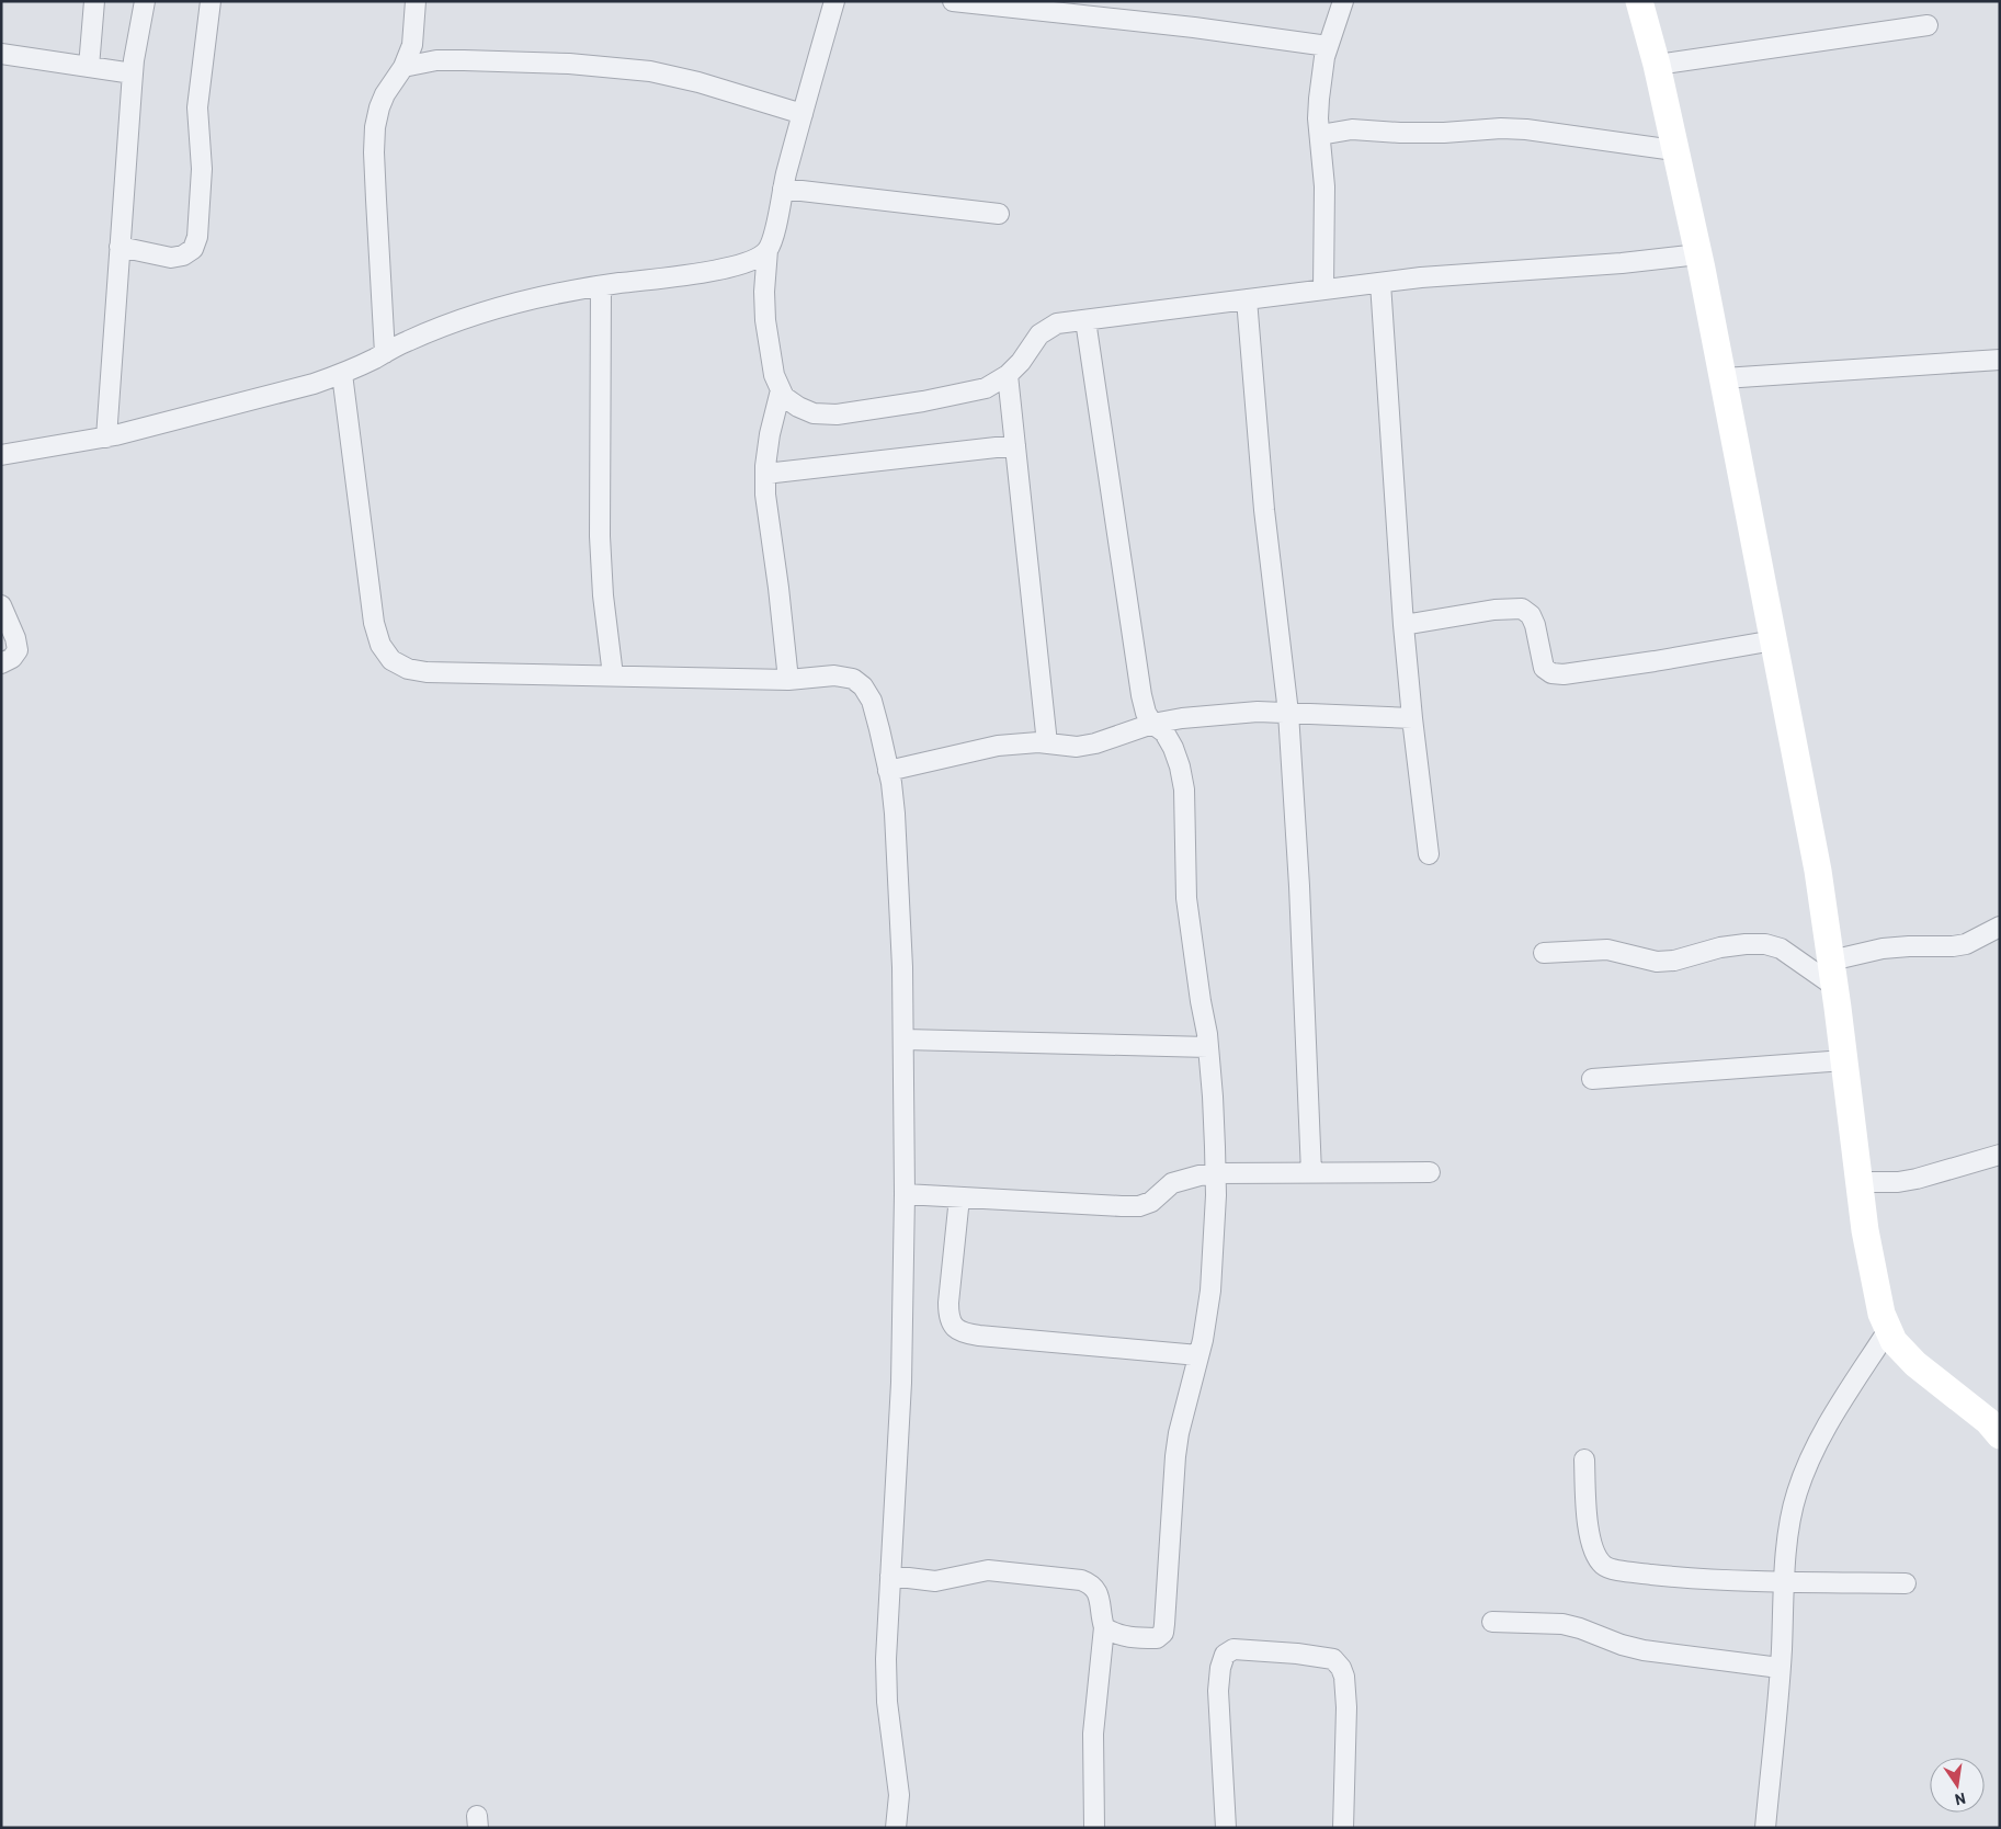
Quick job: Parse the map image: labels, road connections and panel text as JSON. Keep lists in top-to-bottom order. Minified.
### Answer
{"north":"bottom"}
